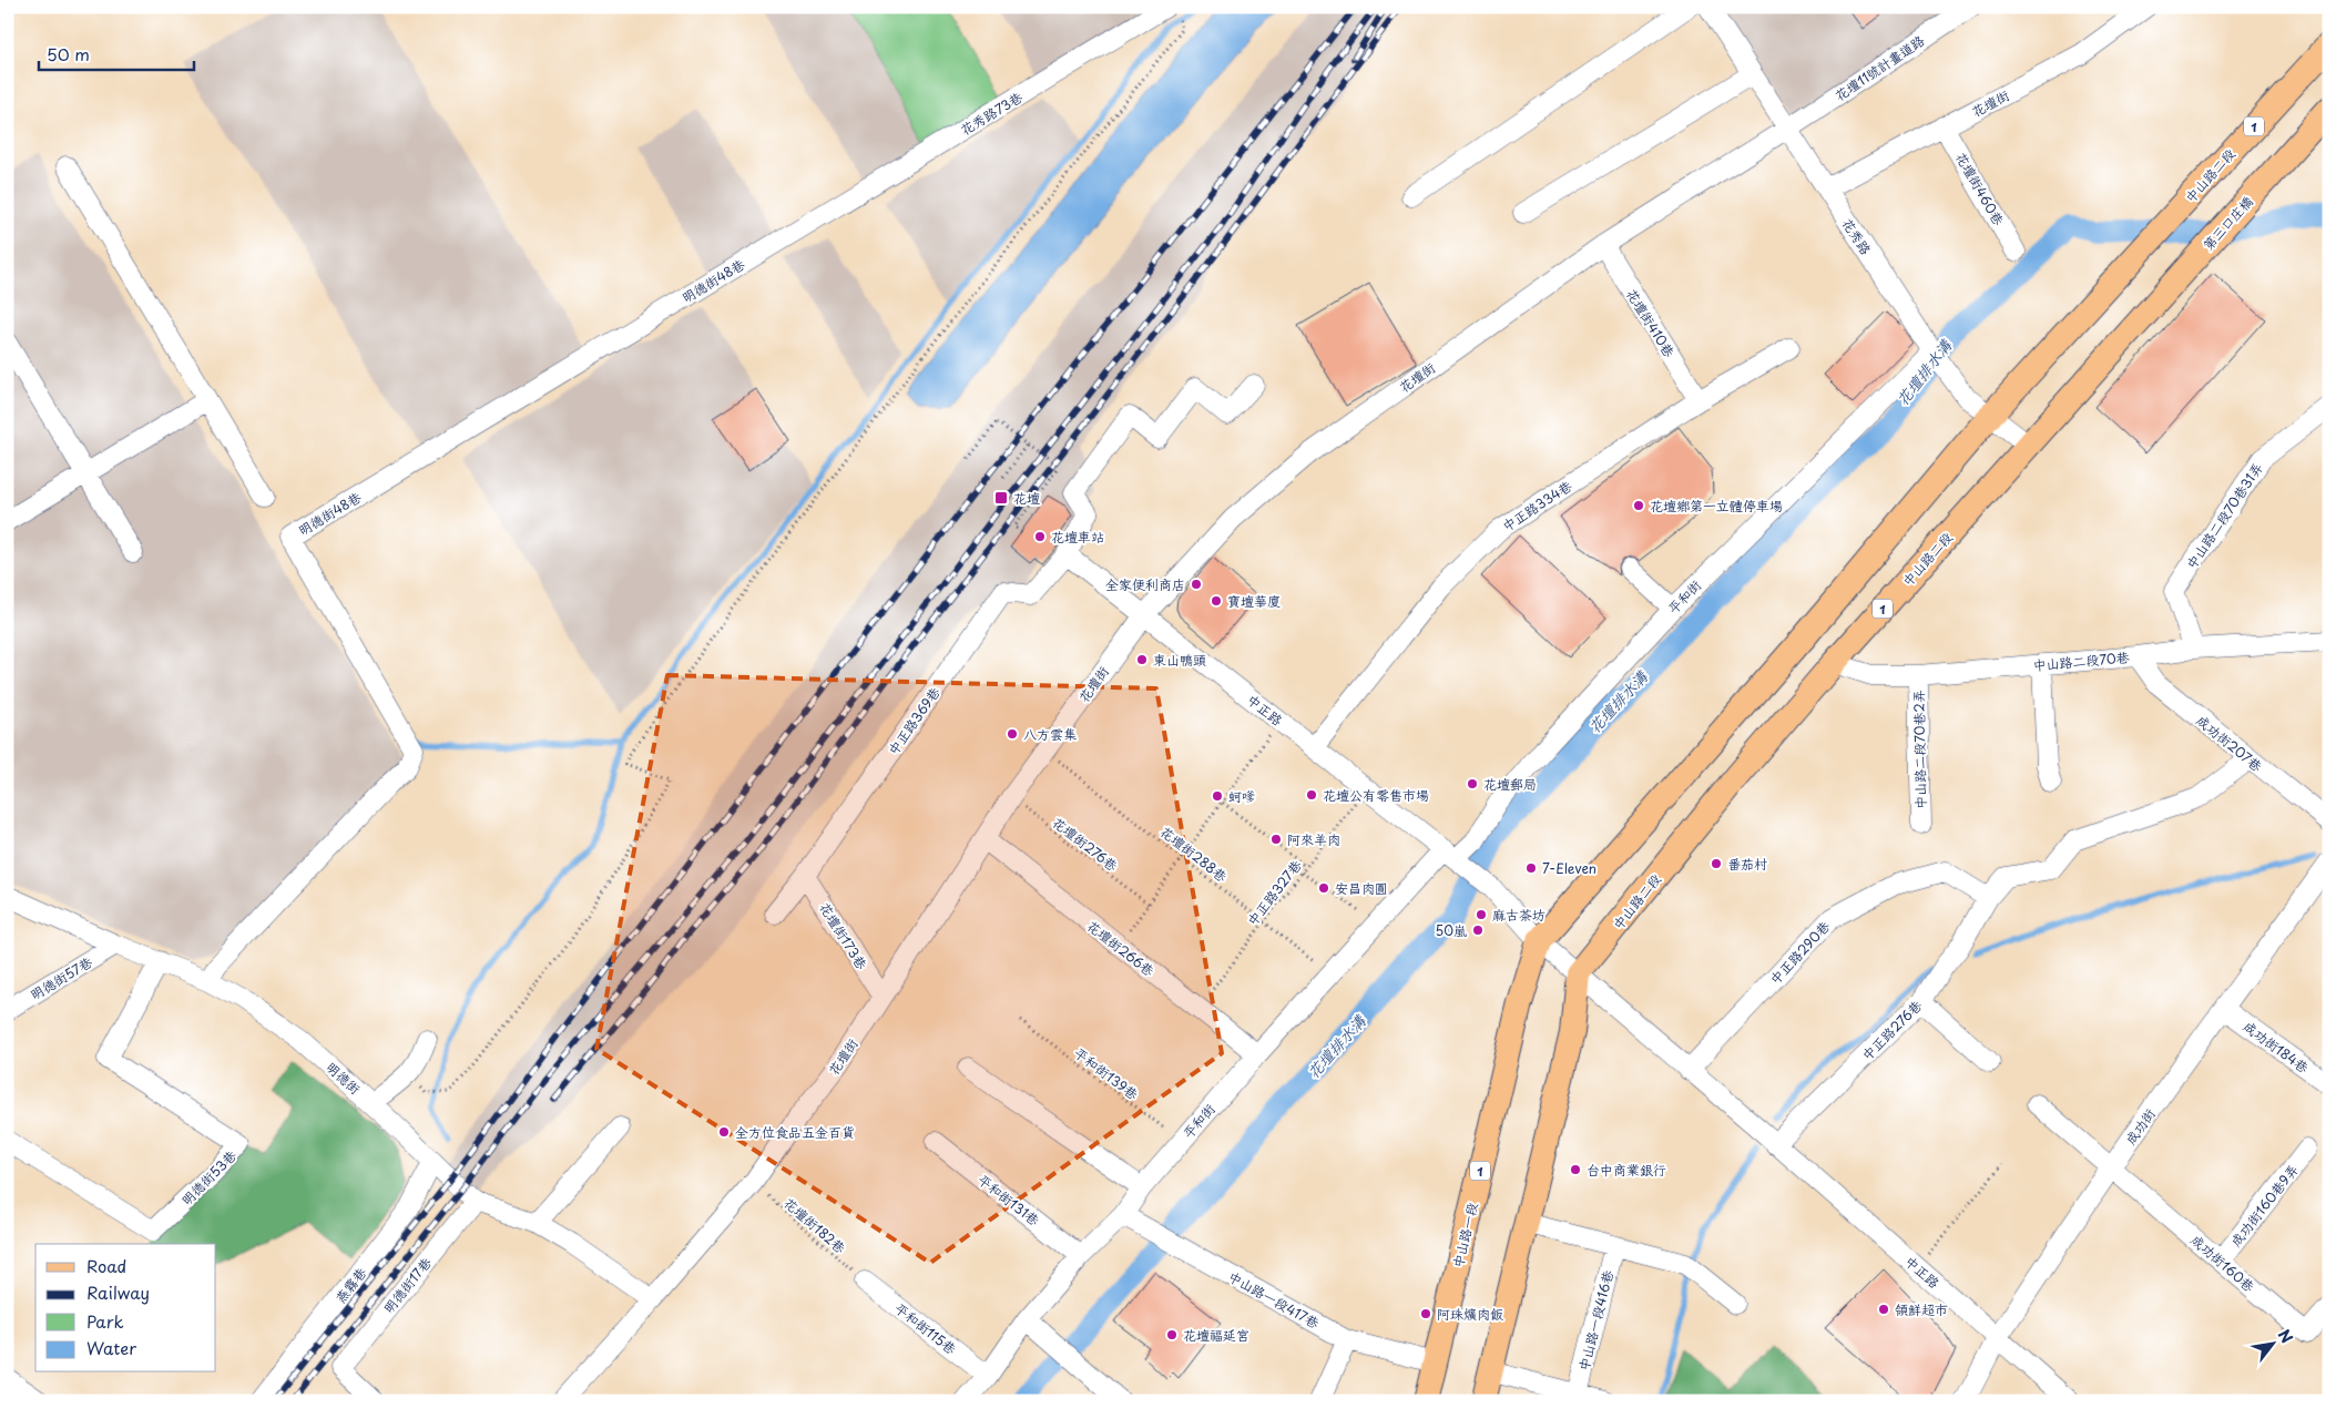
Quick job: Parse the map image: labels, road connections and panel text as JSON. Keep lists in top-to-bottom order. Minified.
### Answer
{"streets":{"main road":["1","中山路二段","第三口庄橋","中山路一段"],"street":["花壇11號計畫道路","花壇街","花秀路73巷","花壇街460巷","花秀路","明德街48巷","花壇街410巷","中正路334巷","中山路二段70巷31弄","平和街","中山路二段70巷","中正路","中正路369巷","成功街207巷","中山路二段70巷2弄","花壇街173巷","花壇街266巷","中正路290巷","明德街57巷","中正路276巷","成功街184巷","明德街","成功街","明德街53巷","平和街131巷","成功街160巷9弄","成功街160巷","燕霧巷","明德街17巷","中山路一段417巷","中山路一段416巷","平和街115巷"],"path":["花壇街276巷","花壇街288巷","中正路327巷","平和街139巷","花壇街182巷"]},"crossings":[["花壇11號計畫道路","花壇街"],["花壇11號計畫道路","花秀路"],["花壇街","花壇街460巷"],["花壇街","花秀路"],["花壇街","花壇街410巷"],["花壇街","中正路"],["花壇街","花壇街276巷"],["花壇街","花壇街288巷"],["花壇街","花壇街173巷"],["花壇街","花壇街266巷"],["花壇街","明德街"],["花壇街","花壇街182巷"],["花秀路73巷","明德街48巷"],["1","中山路二段"],["1","花秀路"],["1","中正路"],["1","中山路一段"],["中山路二段","第三口庄橋"],["中山路二段","花秀路"],["中山路二段","中山路二段70巷"],["花秀路","平和街"],["明德街48巷","明德街"],["花壇街410巷","中正路334巷"],["中正路334巷","中正路"],["中山路二段70巷31弄","中山路二段70巷"],["平和街","中正路"],["平和街","花壇街288巷"],["平和街","花壇街266巷"],["平和街","平和街139巷"],["平和街","平和街131巷"],["平和街","中山路一段417巷"],["平和街","平和街115巷"],["中山路二段70巷","成功街207巷"],["中山路二段70巷","中山路二段70巷2弄"],["中正路","中正路369巷"],["中正路","中正路327巷"],["中正路","中正路290巷"],["中正路","中正路276巷"],["中正路","成功街"],["中正路","中山路一段"],["中正路369巷","花壇街173巷"],["花壇街288巷","中正路327巷"],["中正路327巷","花壇街266巷"],["中正路290巷","中正路276巷"],["明德街57巷","明德街"],["成功街184巷","成功街"],["明德街","明德街53巷"],["明德街","燕霧巷"],["明德街","明德街17巷"],["成功街","成功街160巷"],["成功街160巷9弄","成功街160巷"],["花壇街182巷","平和街115巷"],["中山路一段","中山路一段417巷"]],"water":["花壇排水溝"],"places":{"transit":["花壇"],"other":["花壇鄉第一立體停車場","花壇車站","全家便利商店","寶壇華廈","東山鴨頭","八方雲集","花壇郵局","花壇公有零售市場","蚵嗲","阿來羊肉","番茄村","7-Eleven","安昌肉圓","麻古茶坊","50嵐","全方位食品五金百貨","台中商業銀行","領鮮超市","阿珠爌肉飯","花壇福延宮"]},"legend":["Road","Railway","Park","Water"],"scale_bar":"50 m","north":"top right"}
